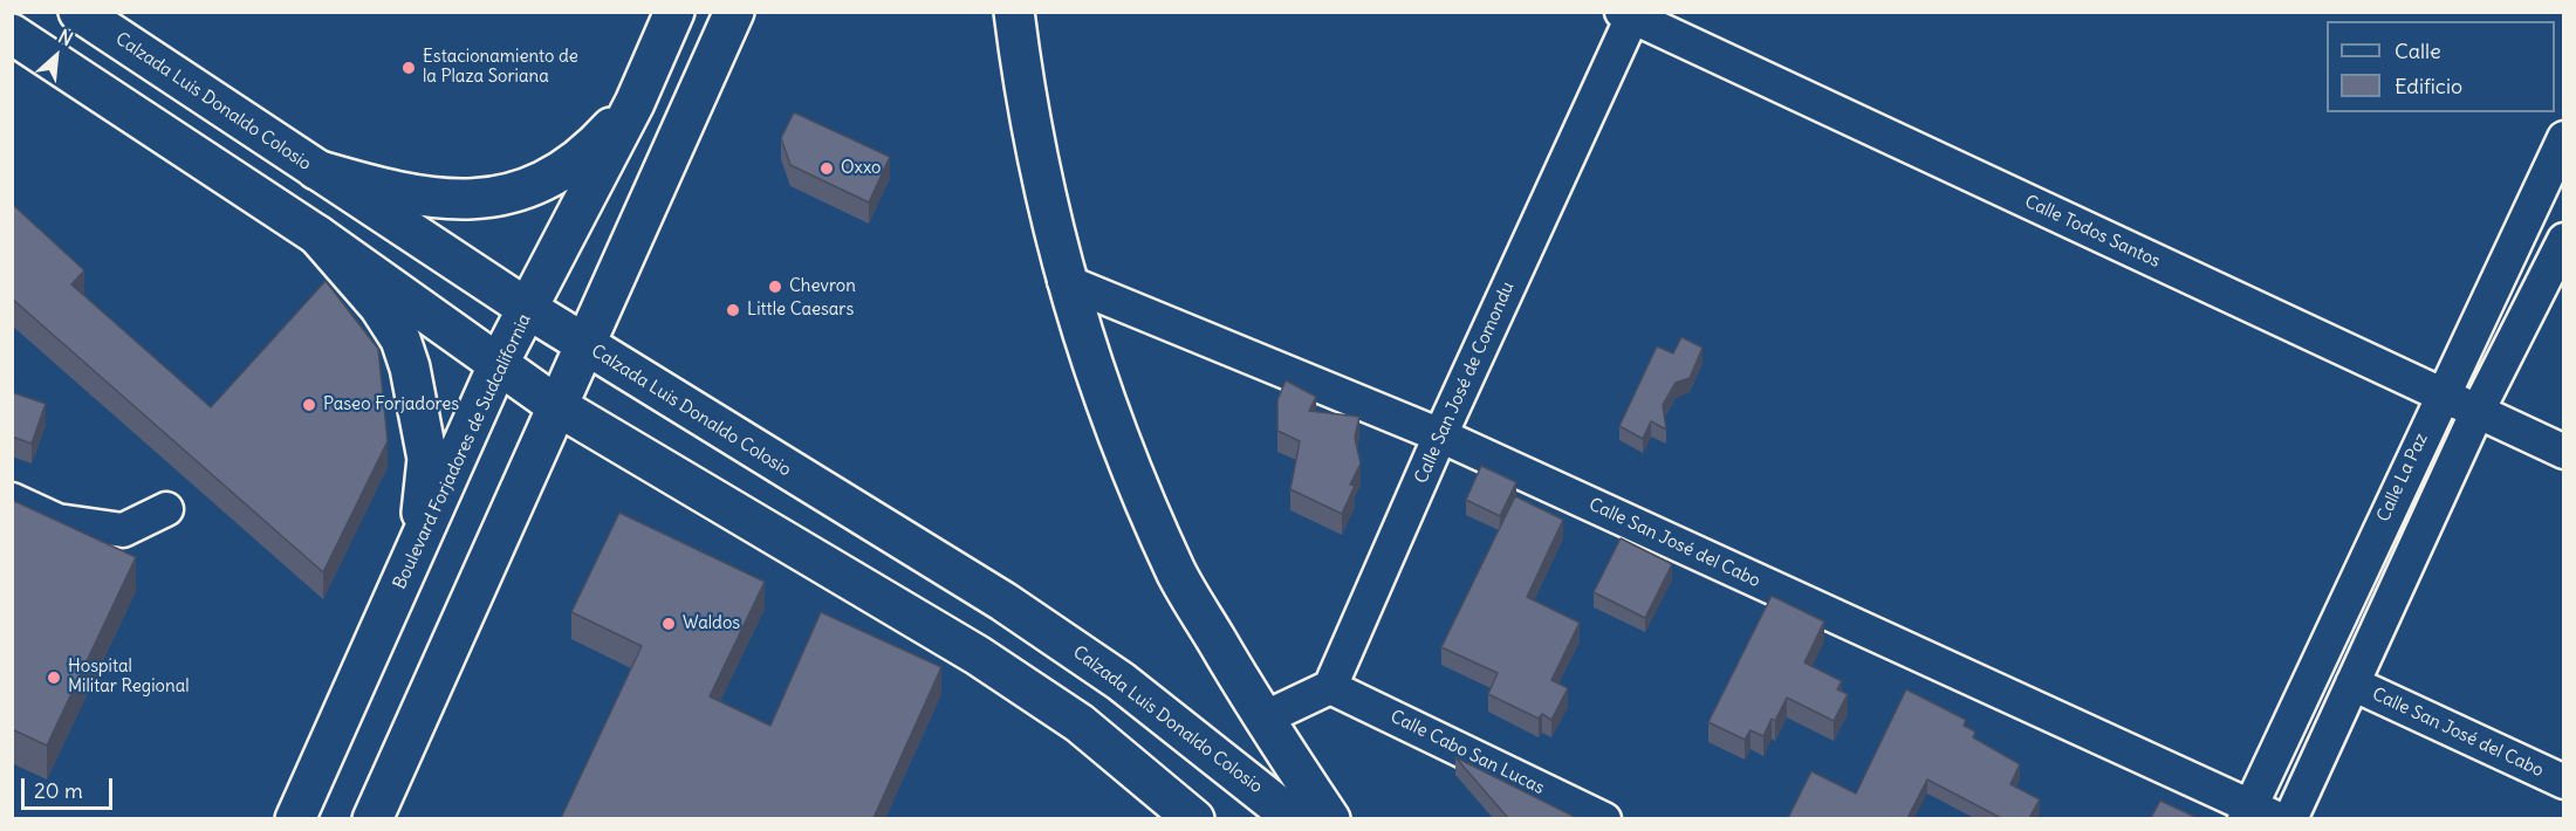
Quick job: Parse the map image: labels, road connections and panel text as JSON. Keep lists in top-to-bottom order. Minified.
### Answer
{"streets":{"main road":["Calzada Luis Donaldo Colosio","Boulevard Forjadores de Sudcalifornia"],"street":["Calle Todos Santos","Calle San José de Comondu","Calle La Paz","Calle San José del Cabo","Calle Cabo San Lucas"]},"crossings":[["Calzada Luis Donaldo Colosio","Boulevard Forjadores de Sudcalifornia"],["Calle Todos Santos","Calle San José de Comondu"],["Calle Todos Santos","Calle La Paz"],["Calle San José de Comondu","Calle San José del Cabo"],["Calle San José de Comondu","Calle Cabo San Lucas"],["Calle La Paz","Calle San José del Cabo"]],"places":["Estacionamiento de la Plaza Soriana","Oxxo","Chevron","Little Caesars","Paseo Forjadores","Waldos","Hospital Militar Regional"],"legend":["Calle","Edificio"],"scale_bar":"20 m","north":"top right"}
